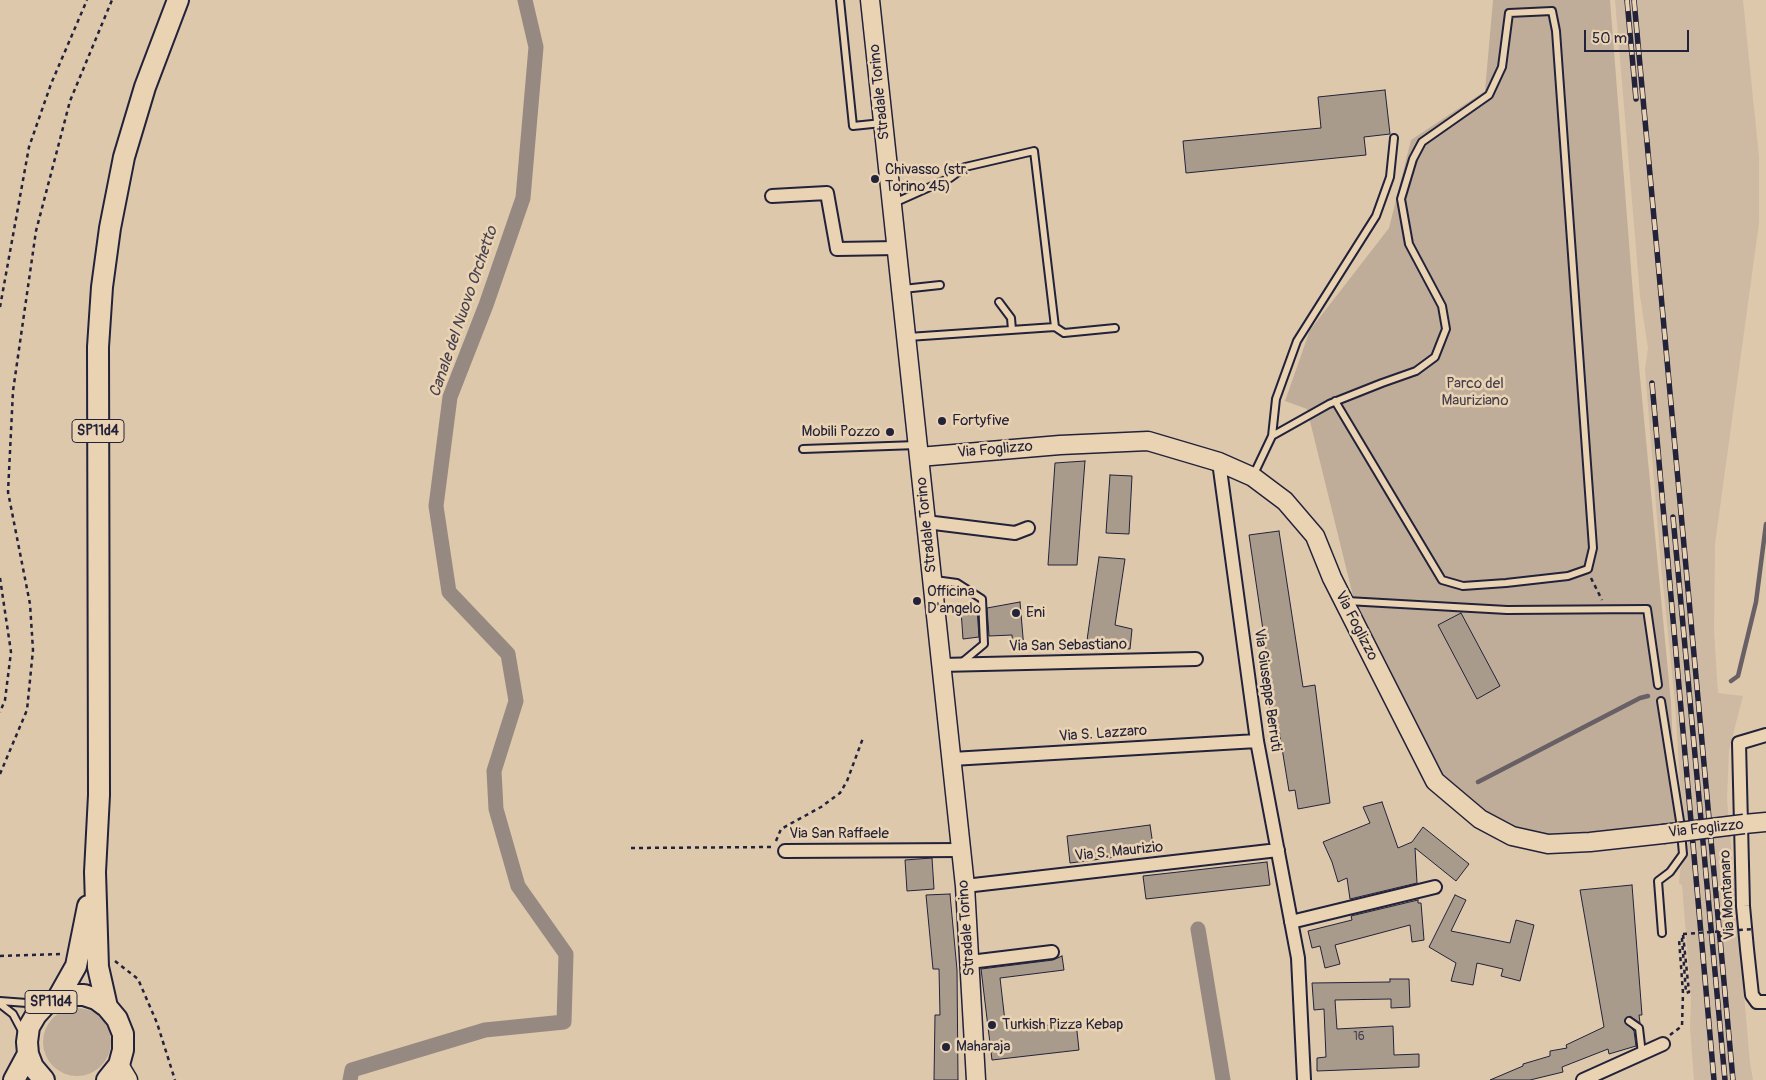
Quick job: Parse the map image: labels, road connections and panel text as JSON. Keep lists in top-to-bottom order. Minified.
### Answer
{"streets":{"main road":["Stradale Torino","SP11d4","Via Foglizzo"],"street":["Via San Sebastiano","Via Giuseppe Berruti","Via S. Lazzaro","Via San Raffaele","Via S. Maurizio","Via Montanaro"]},"crossings":[["Stradale Torino","Via Foglizzo"],["Stradale Torino","Via San Sebastiano"],["Stradale Torino","Via S. Lazzaro"],["Stradale Torino","Via San Raffaele"],["Stradale Torino","Via S. Maurizio"],["Via Foglizzo","Via Giuseppe Berruti"],["Via Giuseppe Berruti","Via S. Lazzaro"],["Via Giuseppe Berruti","Via S. Maurizio"]],"water":["Canale del Nuovo Orchetto"],"parks":["Parco del Mauriziano"],"places":["Chivasso (str. Torino 45)","Fortyfive","Mobili Pozzo","Officina D'angelo","Eni","Turkish Pizza Kebap","Maharaja"],"house_numbers":["16"],"scale_bar":"50 m"}
